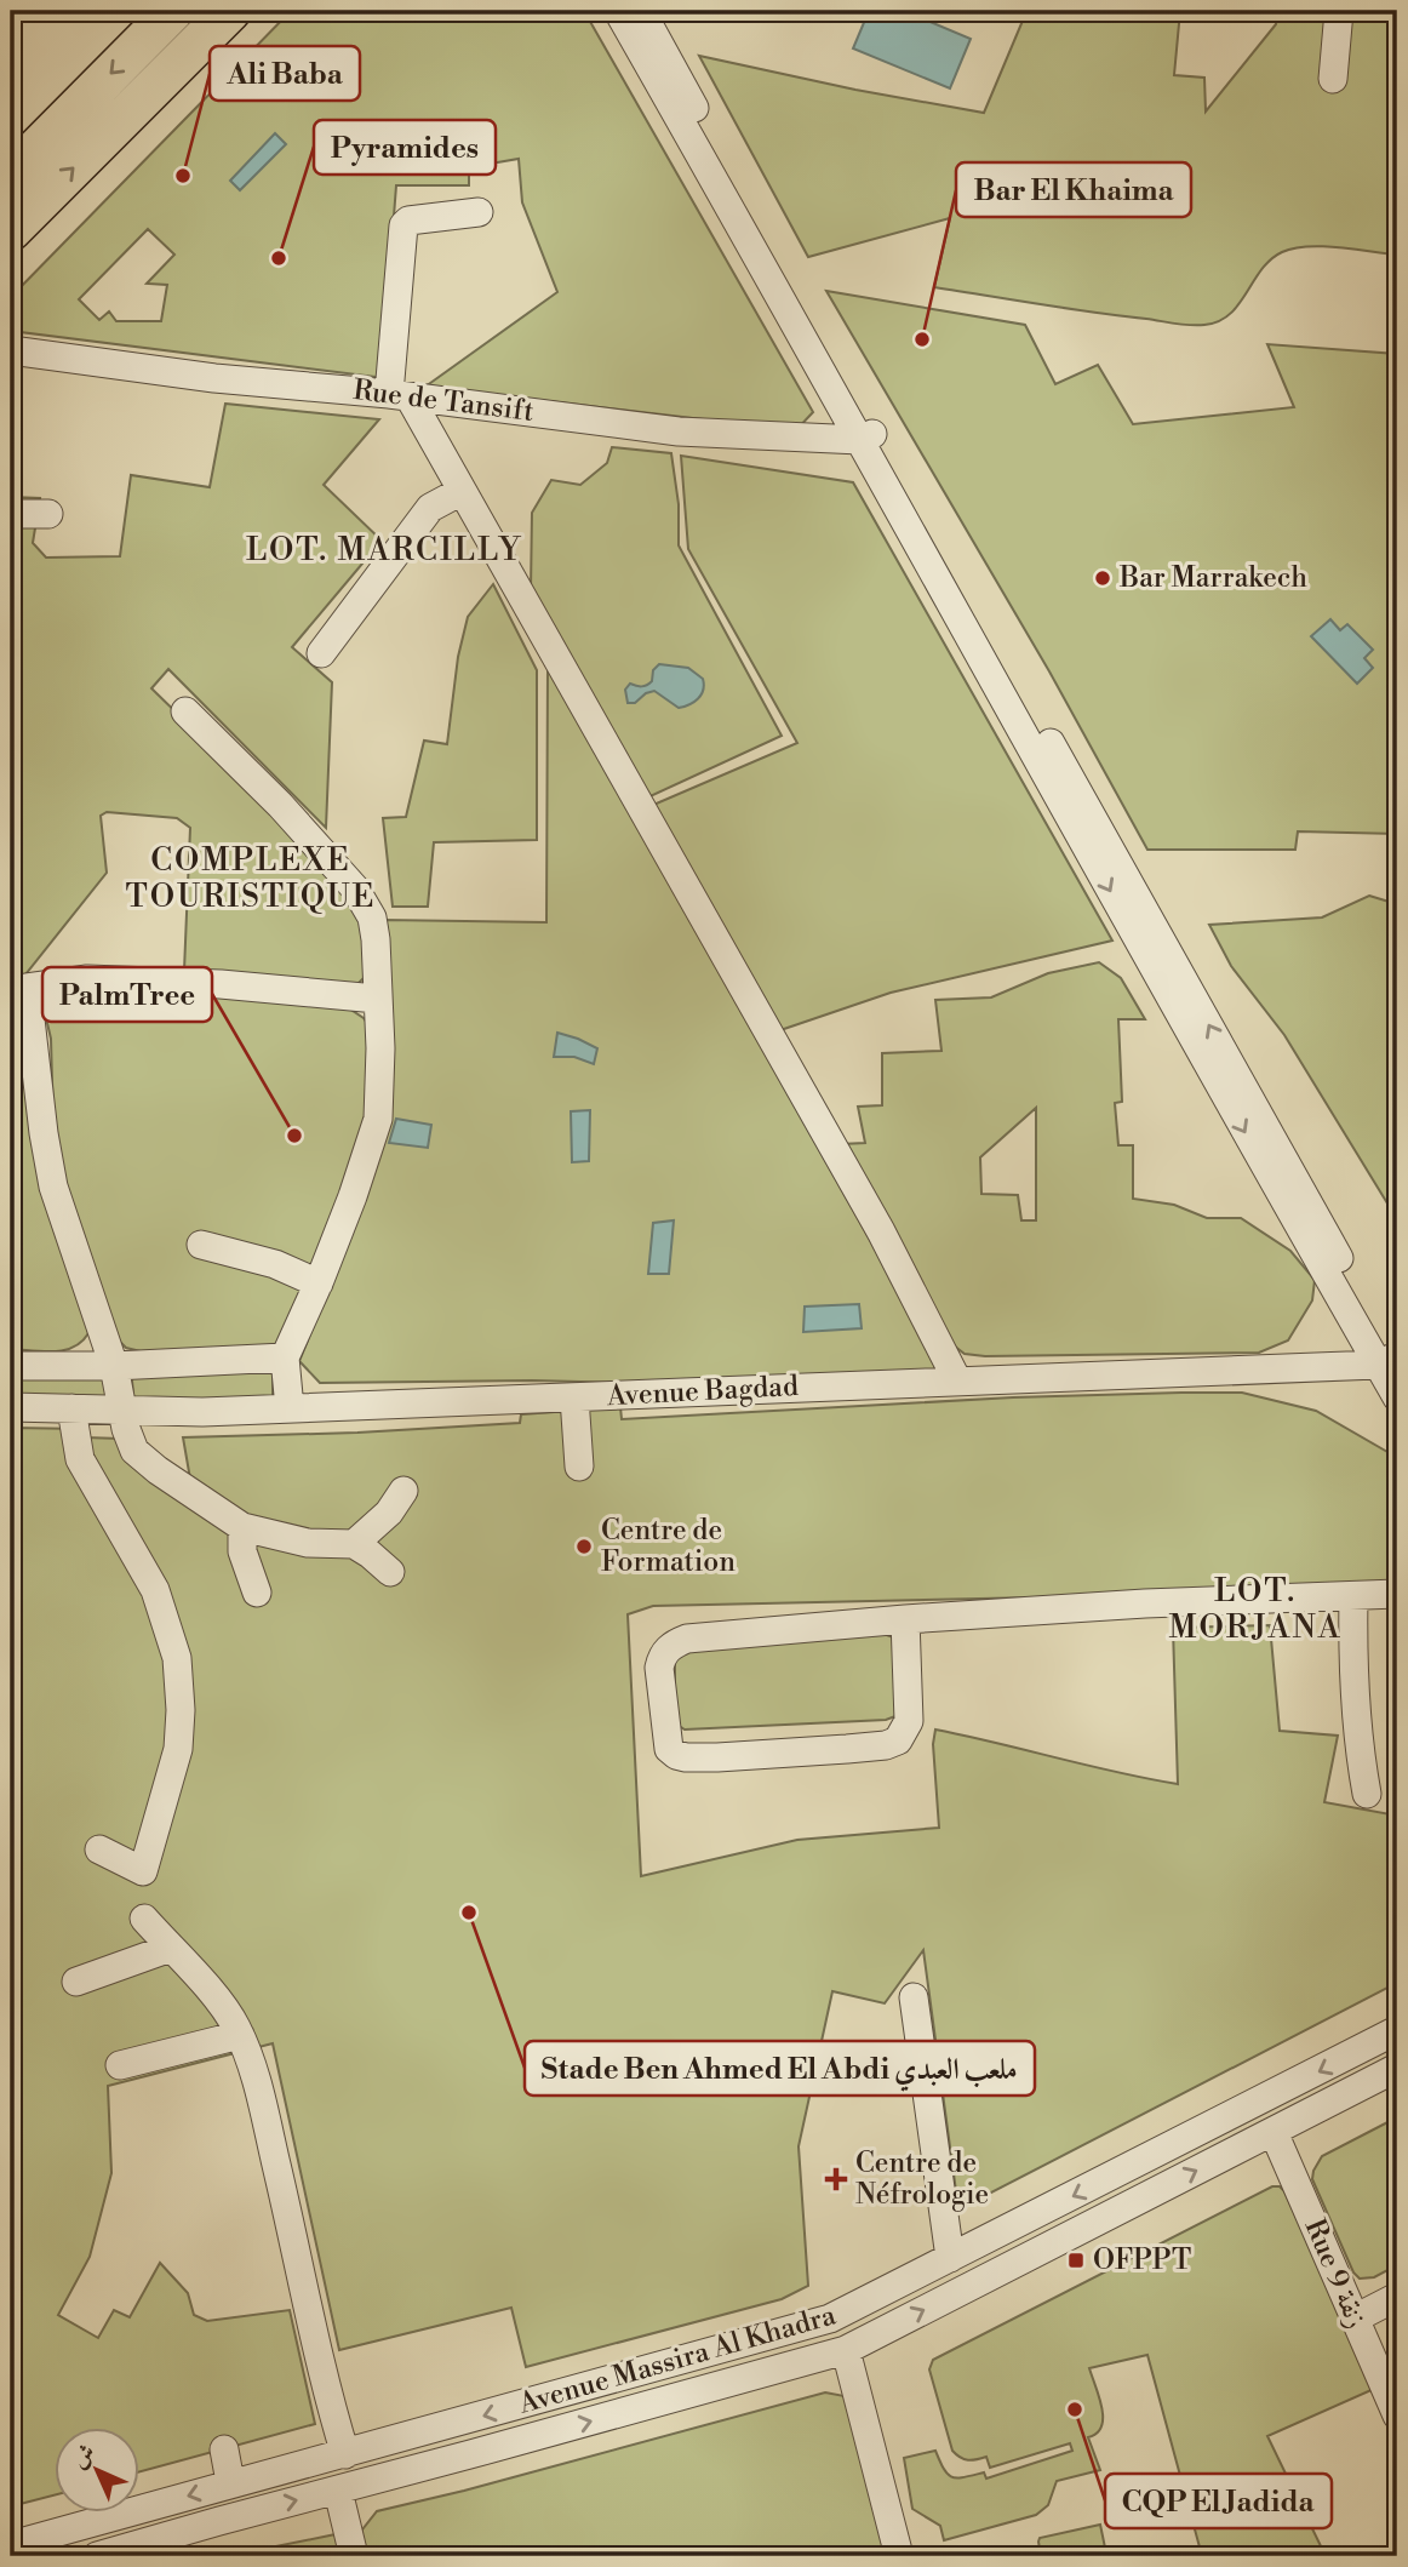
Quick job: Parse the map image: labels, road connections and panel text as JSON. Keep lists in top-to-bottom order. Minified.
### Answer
{"streets":{"street":["Rue de Tansift","Avenue Bagdad","Rue 9 زنقة","Avenue Massira Al Khadra"]},"crossings":[["Rue 9 زنقة","Avenue Massira Al Khadra"]],"districts":["LOT. MARCILLY","COMPLEXE TOURISTIQUE","LOT. MORJANA"],"places":{"other":["Ali Baba","Pyramides","Bar El Khaima","Bar Marrakech","PalmTree","Centre de Formation","Stade Ben Ahmed El Abdi ملعب العبدي","CQP El Jadida"],"health":["Centre de Néfrologie"],"transit":["OFPPT"]},"north":"top left"}
